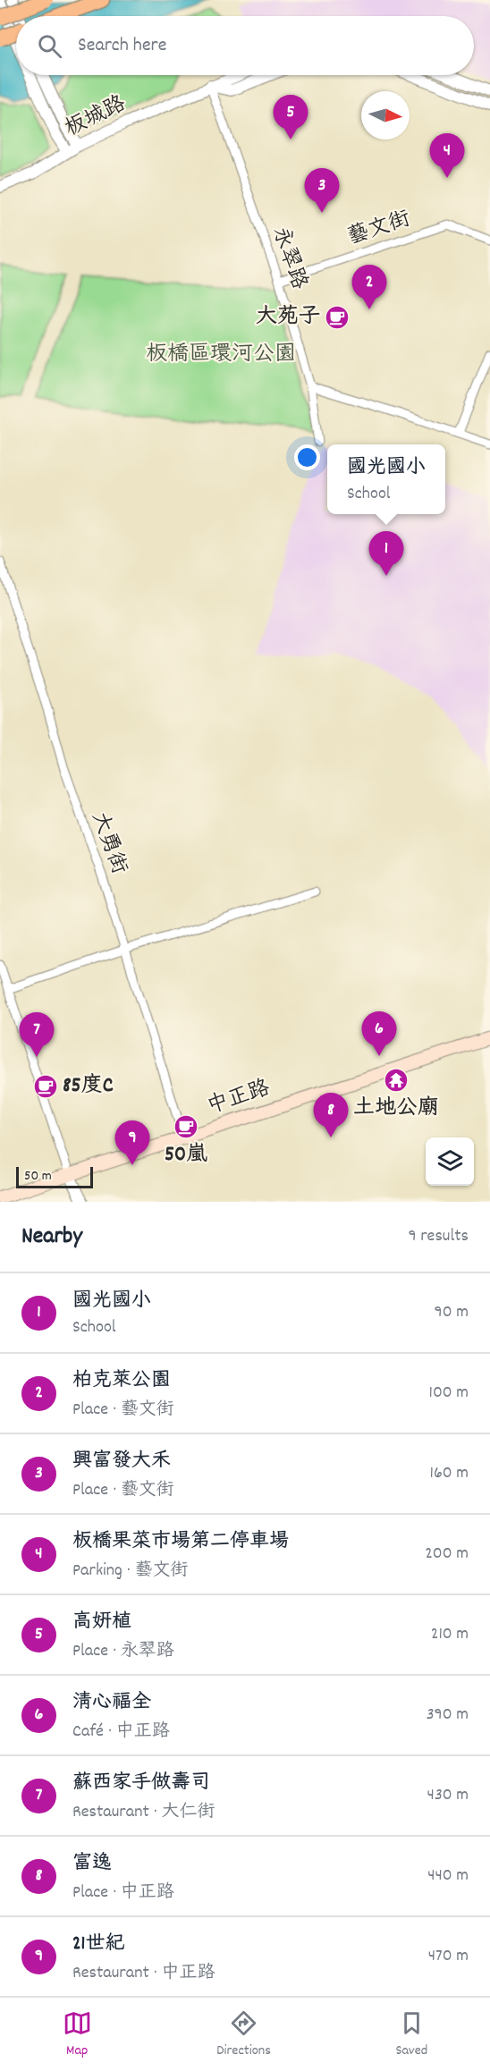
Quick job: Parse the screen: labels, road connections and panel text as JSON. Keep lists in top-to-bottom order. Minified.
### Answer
{"streets":{"main road":["中正路"],"street":["板城路","藝文街","永翠路","大勇街"]},"crossings":[["板城路","永翠路"],["藝文街","永翠路"],["大勇街","中正路"]],"parks":["板橋區環河公園"],"places":{"cafe":["大苑子","85度C","50嵐"],"temple":["土地公廟"]},"scale_bar":"50 m","north":"right","page":{"search":"Search here","pins":["5","4","3","2","1","6","7","8","9"],"popup":["國光國小","School"],"scale":"50 m","heading":["Nearby","9 results"],"list":[{"mark":"1","name":"國光國小","note":"School","value":"90 m"},{"mark":"2","name":"柏克萊公園","note":"Place · 藝文街","value":"100 m"},{"mark":"3","name":"興富發大禾","note":"Place · 藝文街","value":"160 m"},{"mark":"4","name":"板橋果菜市場第二停車場","note":"Parking · 藝文街","value":"200 m"},{"mark":"5","name":"高妍植","note":"Place · 永翠路","value":"210 m"},{"mark":"6","name":"清心福全","note":"Café · 中正路","value":"390 m"},{"mark":"7","name":"蘇西家手做壽司","note":"Restaurant · 大仁街","value":"430 m"},{"mark":"8","name":"富逸","note":"Place · 中正路","value":"440 m"},{"mark":"9","name":"21世紀","note":"Restaurant · 中正路","value":"470 m"}],"nav":["Map","Directions","Saved"]}}
